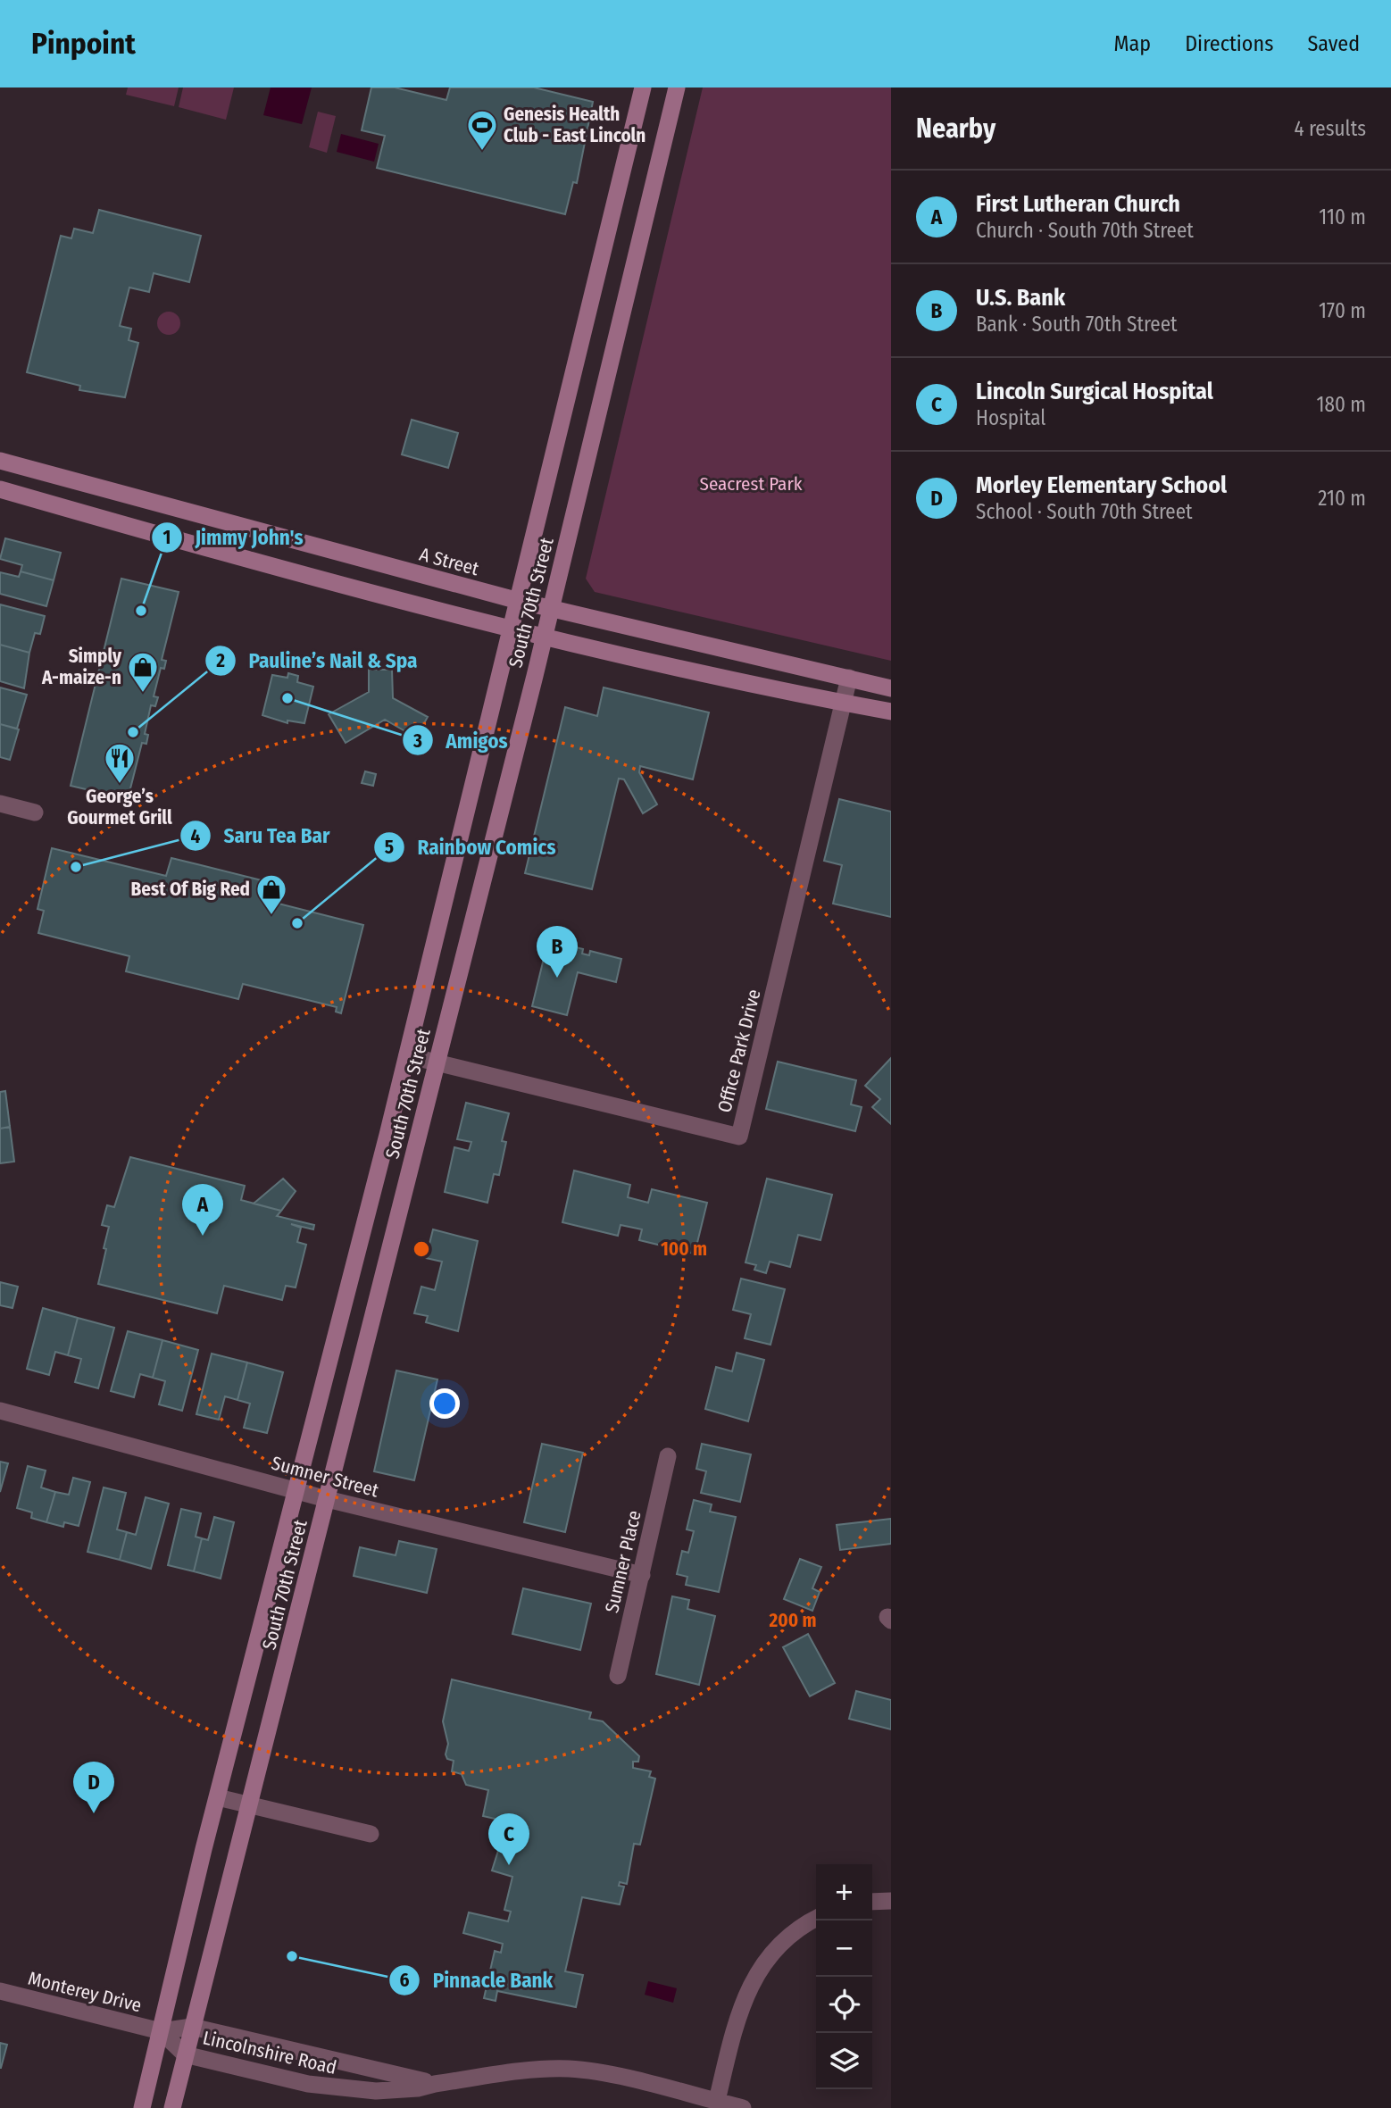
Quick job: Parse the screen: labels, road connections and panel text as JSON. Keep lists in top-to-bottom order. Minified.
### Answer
{"streets":{"main road":["A Street","South 70th Street"],"street":["Office Park Drive","Sumner Street","Sumner Place","Monterey Drive","Lincolnshire Road"]},"crossings":[["A Street","South 70th Street"],["A Street","Office Park Drive"],["South 70th Street","Office Park Drive"],["South 70th Street","Sumner Street"],["South 70th Street","Monterey Drive"],["South 70th Street","Lincolnshire Road"],["Sumner Street","Sumner Place"],["Monterey Drive","Lincolnshire Road"]],"parks":["Seacrest Park"],"places":{"sports":["Genesis Health Club - East Lincoln"],"other":["Jimmy John's","Amigos","Pauline’s Nail & Spa","Saru Tea Bar","Rainbow Comics","Pinnacle Bank"],"shop":["Simply A-maize-n","Best Of Big Red"],"restaurant":["George’s Gourmet Grill"]},"page":{"header":"Pinpoint","nav":["Map","Directions","Saved"],"heading":["Nearby","4 results"],"list":[{"mark":"A","name":"First Lutheran Church","note":"Church · South 70th Street","value":"110 m"},{"mark":"B","name":"U.S. Bank","note":"Bank · South 70th Street","value":"170 m"},{"mark":"C","name":"Lincoln Surgical Hospital","note":"Hospital","value":"180 m"},{"mark":"D","name":"Morley Elementary School","note":"School · South 70th Street","value":"210 m"}],"pins":["B","A","D","C"],"map_buttons":["+","−"]},"rings":["100 m","200 m"]}
